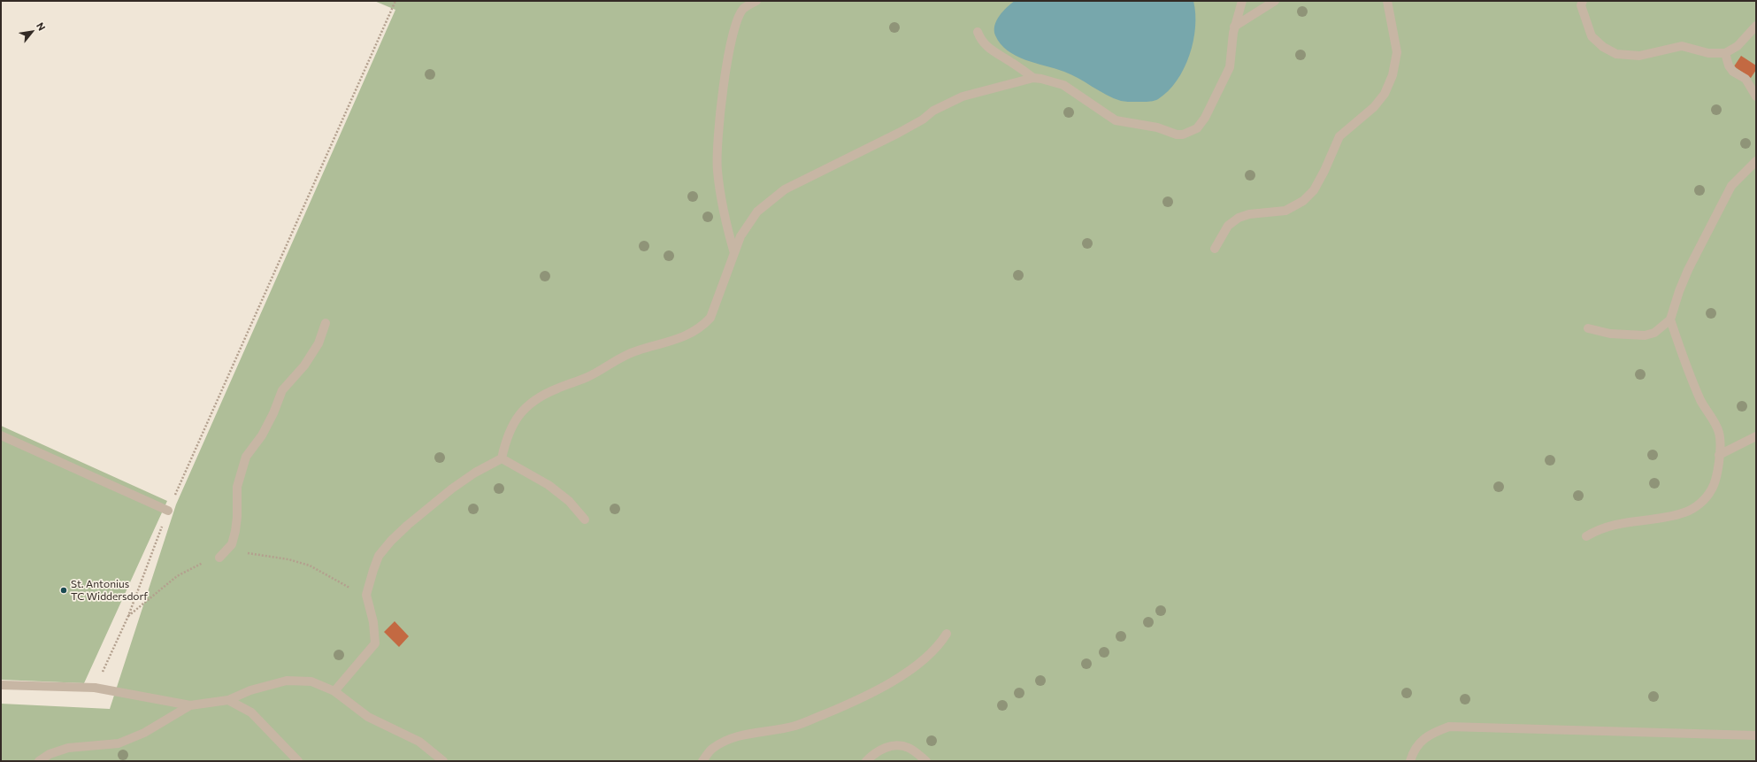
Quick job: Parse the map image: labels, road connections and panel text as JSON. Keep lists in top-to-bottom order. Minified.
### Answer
{"places":["St. Antonius TC Widdersdorf"],"north":"top right"}
